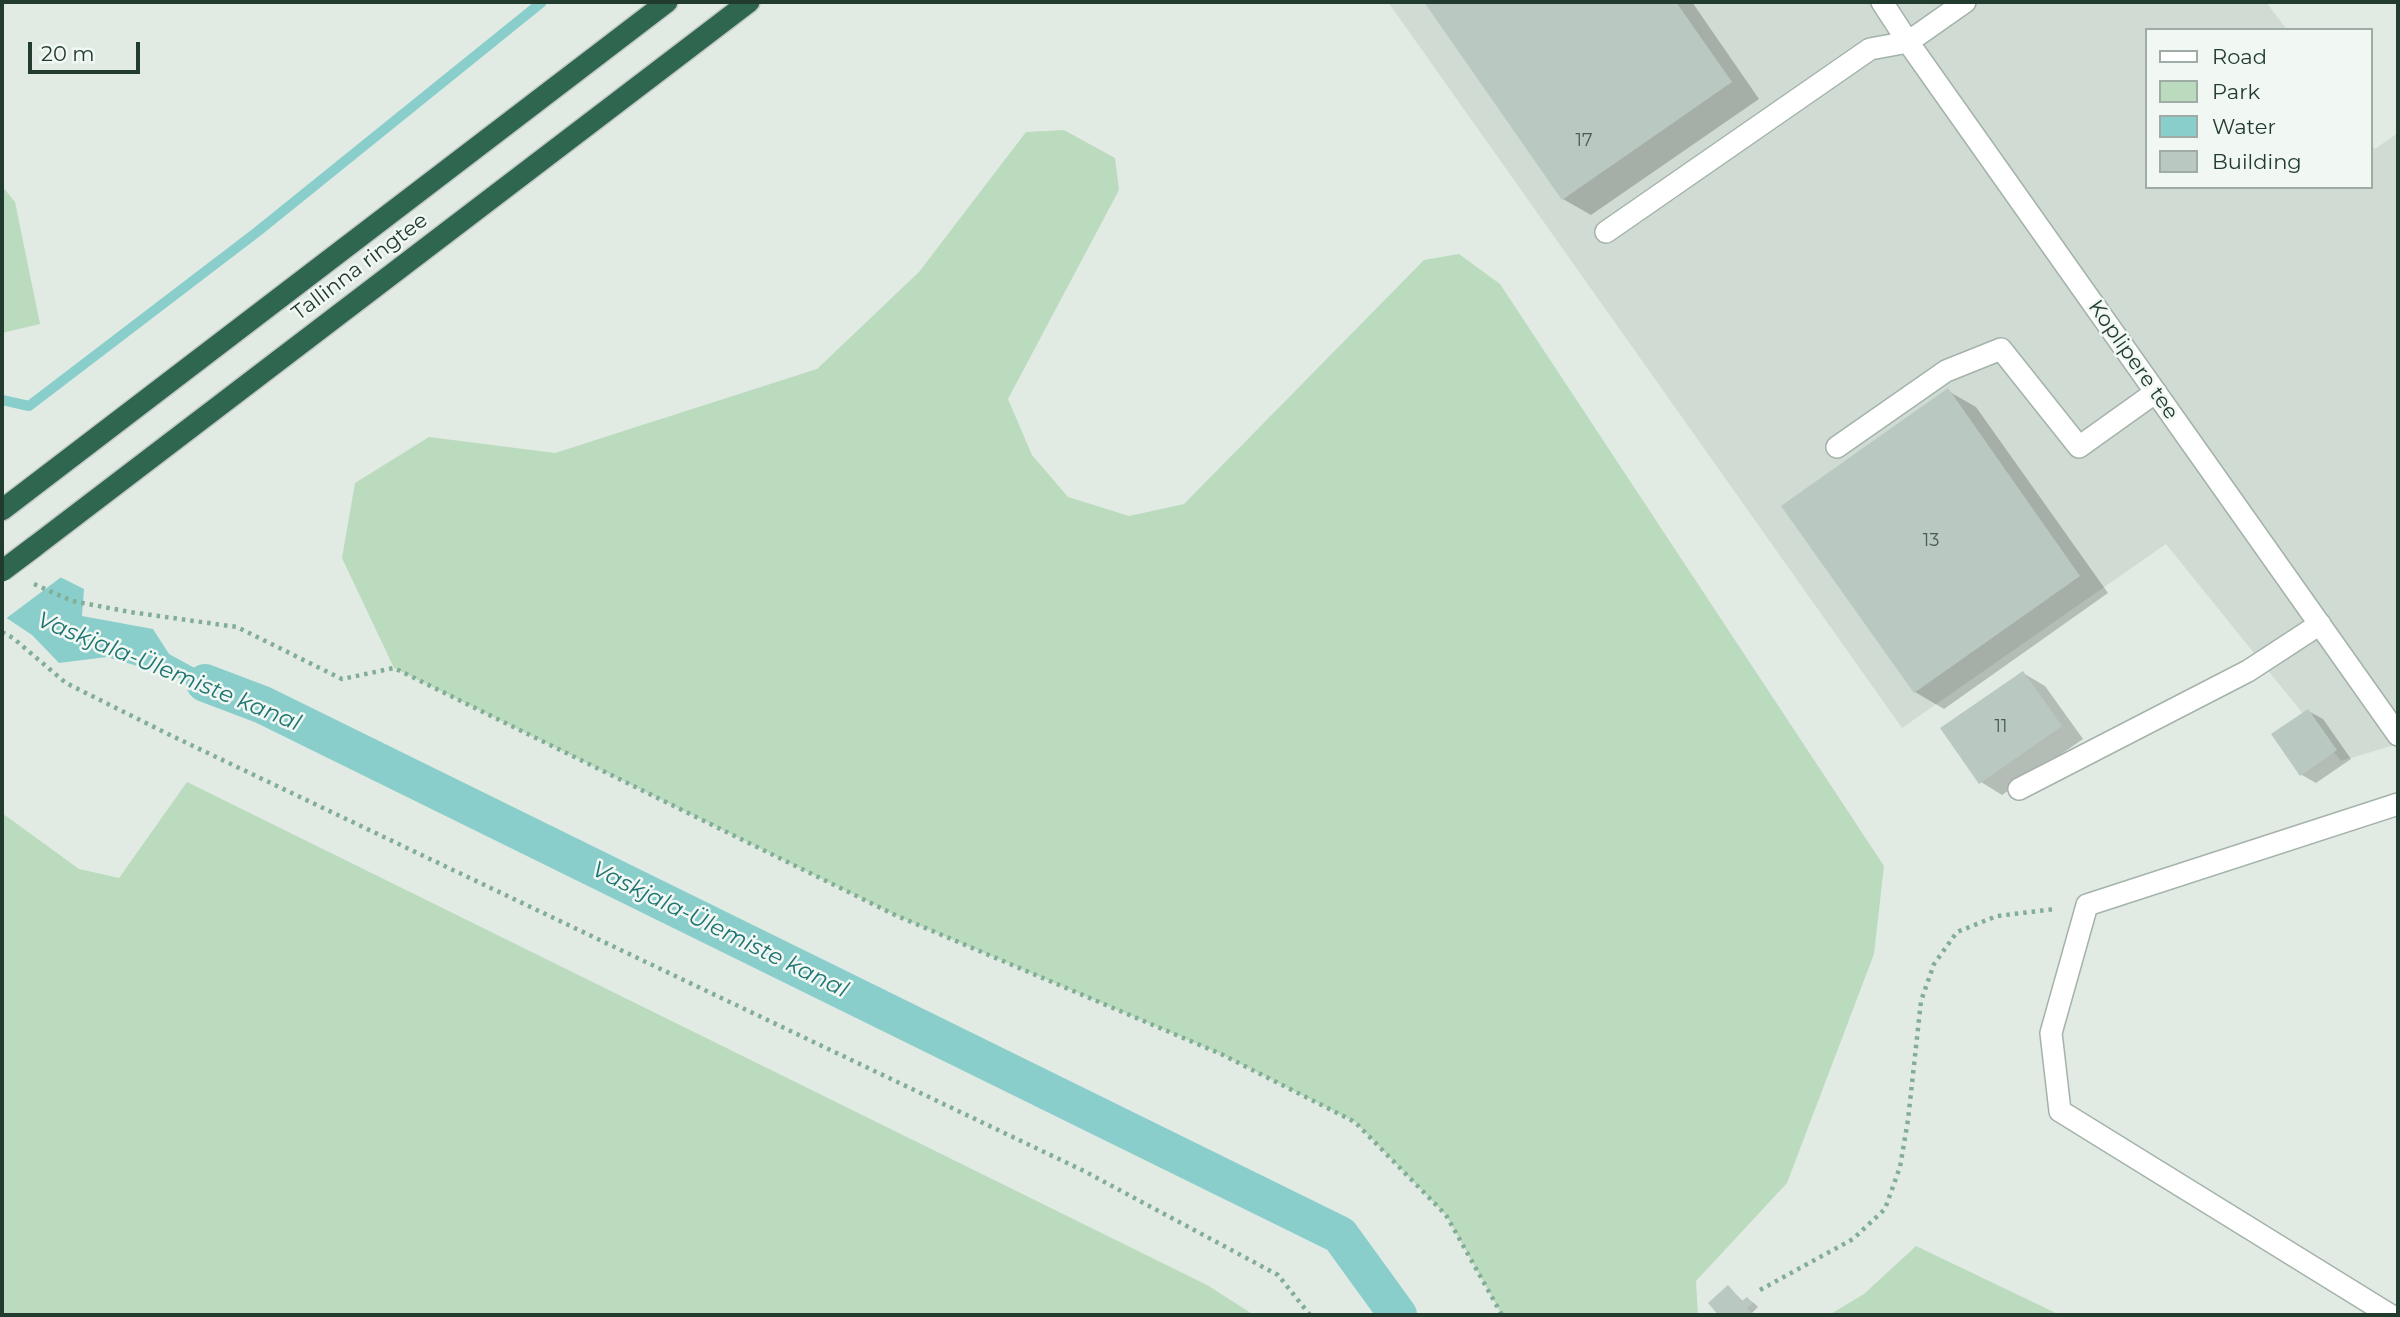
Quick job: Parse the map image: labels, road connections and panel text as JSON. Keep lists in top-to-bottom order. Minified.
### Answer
{"streets":{"highway":["Tallinna ringtee"],"lane":["Koplipere tee"]},"water":["Vaskjala-Ülemiste kanal"],"house_numbers":["17","13","11"],"legend":["Road","Park","Water","Building"],"scale_bar":"20 m"}
